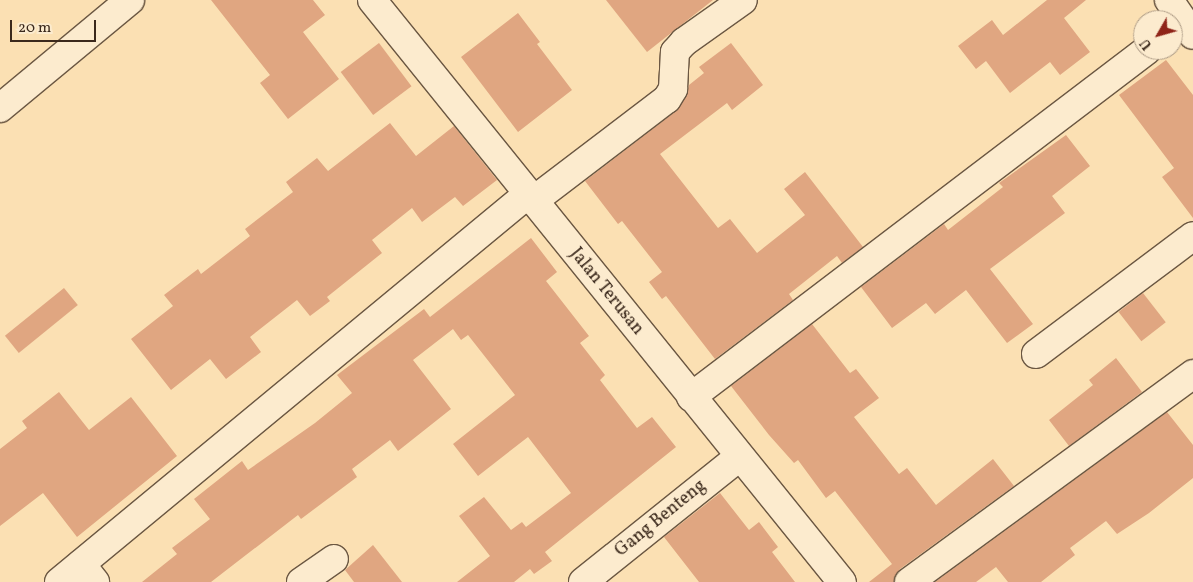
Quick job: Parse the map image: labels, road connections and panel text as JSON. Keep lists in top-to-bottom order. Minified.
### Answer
{"streets":{"street":["Jalan Terusan","Gang Benteng"]},"crossings":[["Jalan Terusan","Gang Benteng"]],"scale_bar":"20 m","north":"bottom left"}
